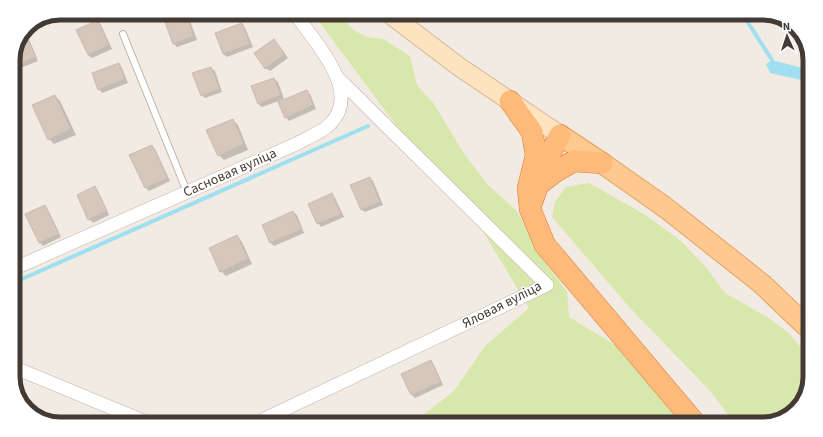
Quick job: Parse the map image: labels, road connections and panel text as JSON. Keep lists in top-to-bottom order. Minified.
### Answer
{"streets":{"street":["Сасновая вуліца","Яловая вуліца"]},"crossings":[["Сасновая вуліца","Яловая вуліца"]],"north":"top"}
